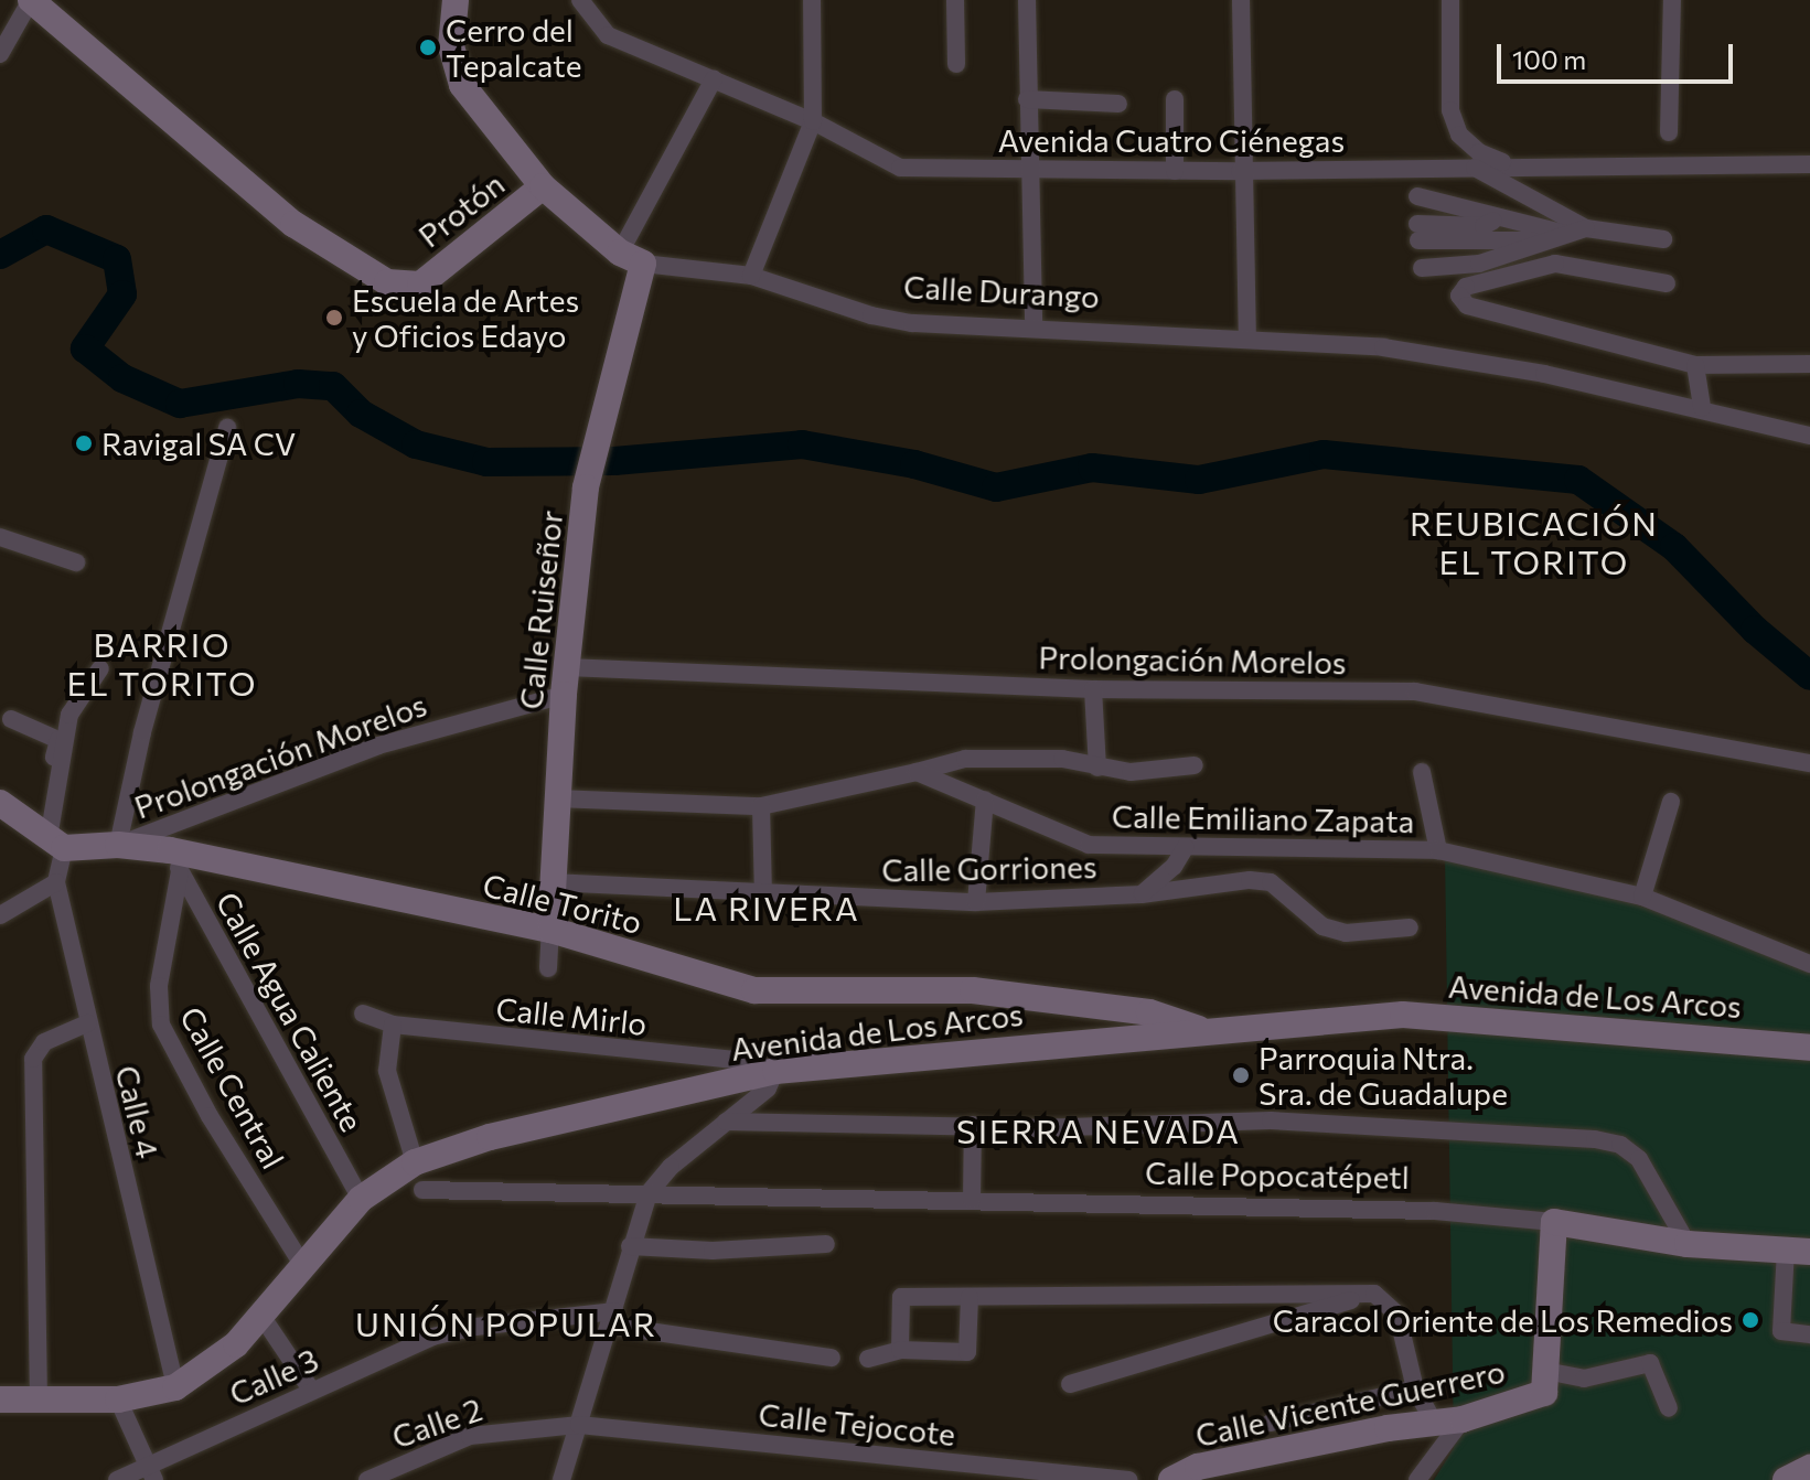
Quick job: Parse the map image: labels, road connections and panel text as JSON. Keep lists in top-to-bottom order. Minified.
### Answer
{"streets":{"street":["Avenida Cuatro Ciénegas","Protón","Calle Durango","Calle Ruiseñor","Prolongación Morelos","Calle Emiliano Zapata","Calle Gorriones","Calle Torito","Avenida de Los Arcos","Calle Agua Caliente","Calle Mirlo","Calle Central","Calle 4","Calle Popocatépetl","Calle 3","Calle Vicente Guerrero","Calle 2","Calle Tejocote"]},"crossings":[["Calle Durango","Calle Ruiseñor"],["Calle Ruiseñor","Prolongación Morelos"],["Calle Ruiseñor","Calle Gorriones"],["Calle Ruiseñor","Calle Torito"],["Prolongación Morelos","Calle Torito"],["Calle Torito","Avenida de Los Arcos"],["Calle Torito","Calle Agua Caliente"],["Calle Torito","Calle Central"],["Calle Torito","Calle 4"],["Avenida de Los Arcos","Calle Agua Caliente"],["Avenida de Los Arcos","Calle Mirlo"],["Avenida de Los Arcos","Calle Central"],["Avenida de Los Arcos","Calle 4"],["Calle Agua Caliente","Calle Central"],["Calle 2","Calle Tejocote"]],"districts":["REUBICACIÓN EL TORITO","BARRIO EL TORITO","LA RIVERA","SIERRA NEVADA","UNIÓN POPULAR"],"places":["Cerro del Tepalcate","Escuela de Artes y Oficios Edayo","Ravigal SA CV","Parroquia Ntra. Sra. de Guadalupe","Caracol Oriente de Los Remedios"],"scale_bar":"100 m"}
